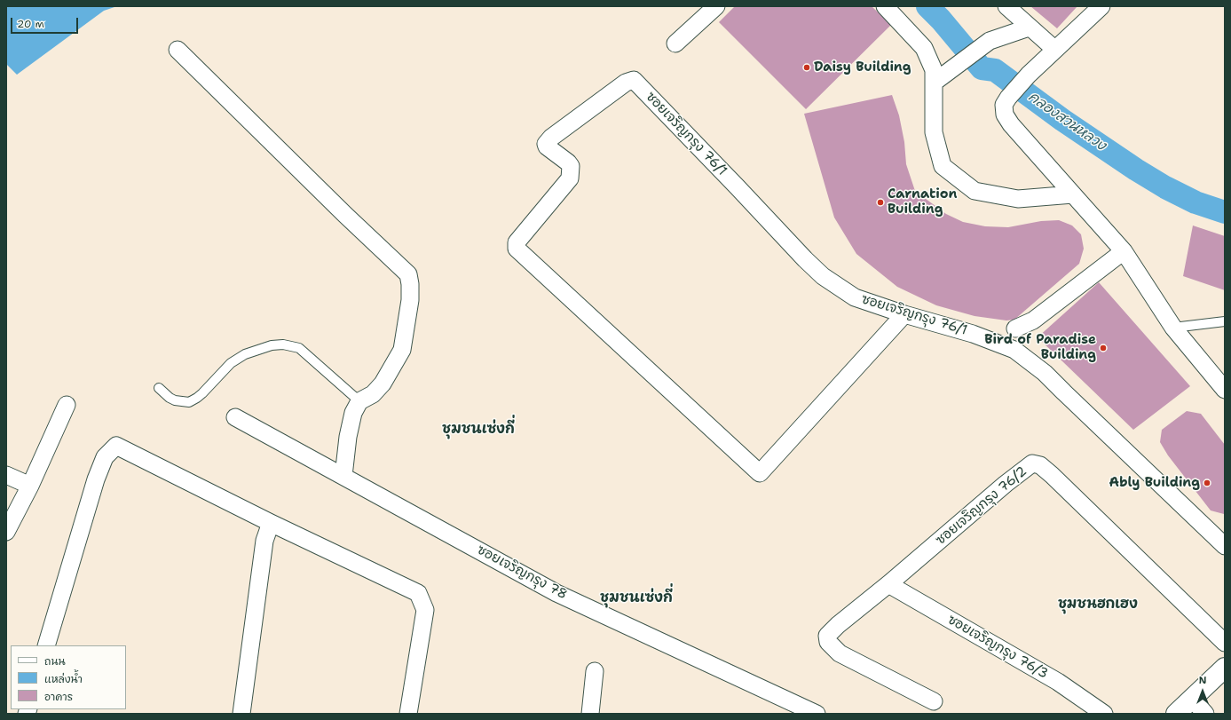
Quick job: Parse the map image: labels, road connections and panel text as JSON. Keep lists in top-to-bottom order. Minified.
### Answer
{"streets":{"street":["ซอยเจริญกรุง 76/1","ซอยเจริญกรุง 76/2","ซอยเจริญกรุง 78","ซอยเจริญกรุง 76/3"]},"crossings":[["ซอยเจริญกรุง 76/2","ซอยเจริญกรุง 76/3"]],"districts":["ชุมชนเซ่งกี่","ชุมชนเซ่งกี่","ชุมชนฮกเฮง"],"water":["คลองสวนหลวง"],"places":["Daisy Building","Carnation Building","Bird of Paradise Building","Ably Building"],"legend":["ถนน","แหล่งน้ำ","อาคาร"],"scale_bar":"20 m","north":"top"}
